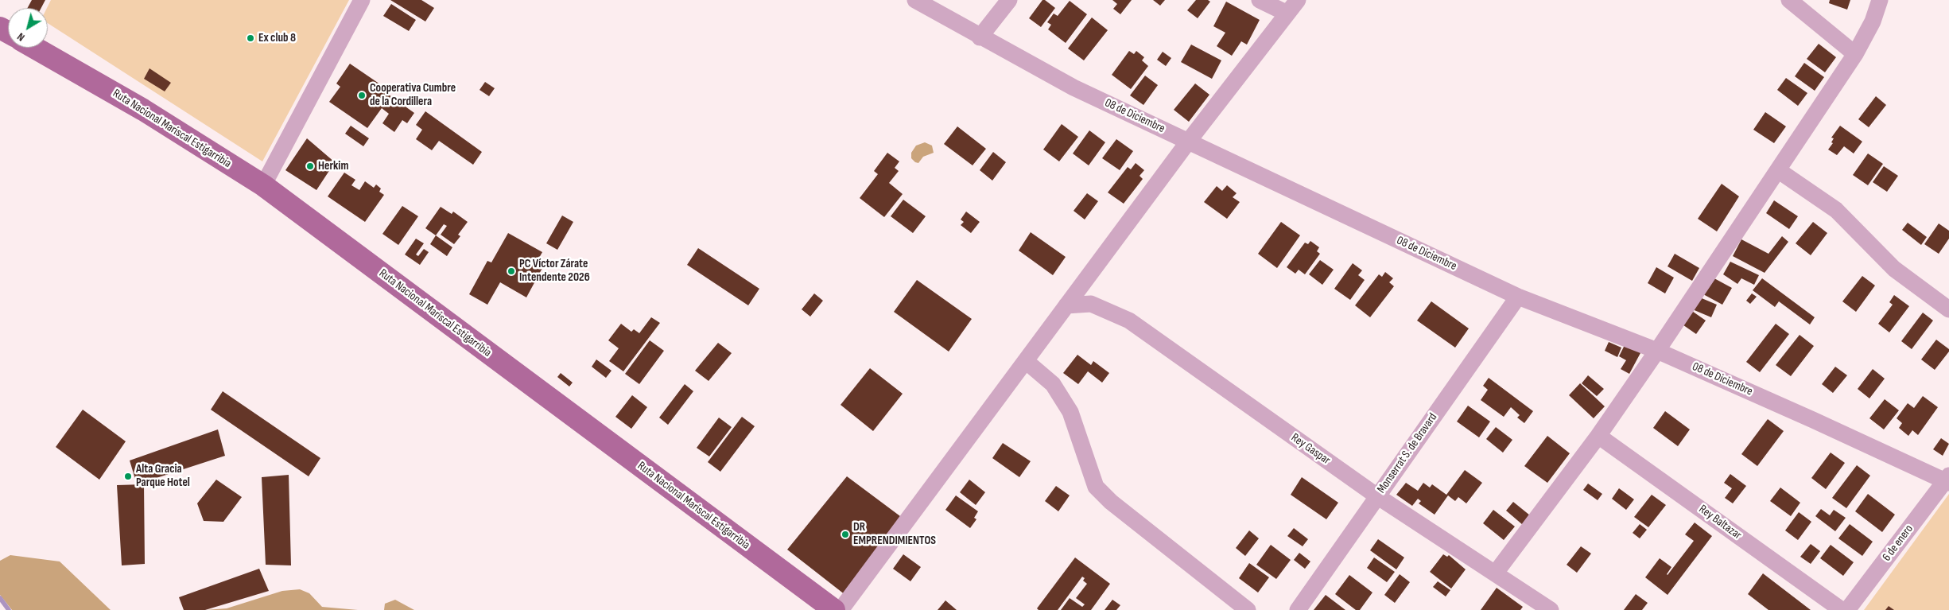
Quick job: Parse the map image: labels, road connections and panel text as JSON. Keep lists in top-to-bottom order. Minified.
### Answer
{"streets":{"main road":["Ruta Nacional Mariscal Estigarribia"],"street":["08 de Diciembre","Rey Gaspar","Monserrat S. de Bravard","Rey Baltazar","6 de enero"]},"crossings":[["08 de Diciembre","Monserrat S. de Bravard"],["08 de Diciembre","6 de enero"],["Rey Gaspar","Monserrat S. de Bravard"]],"places":["Ex club 8","Cooperativa Cumbre de la Cordillera","Herkim","PC Víctor Zárate Intendente 2026","Alta Gracia Parque Hotel","DR EMPRENDIMIENTOS"],"north":"bottom left"}
